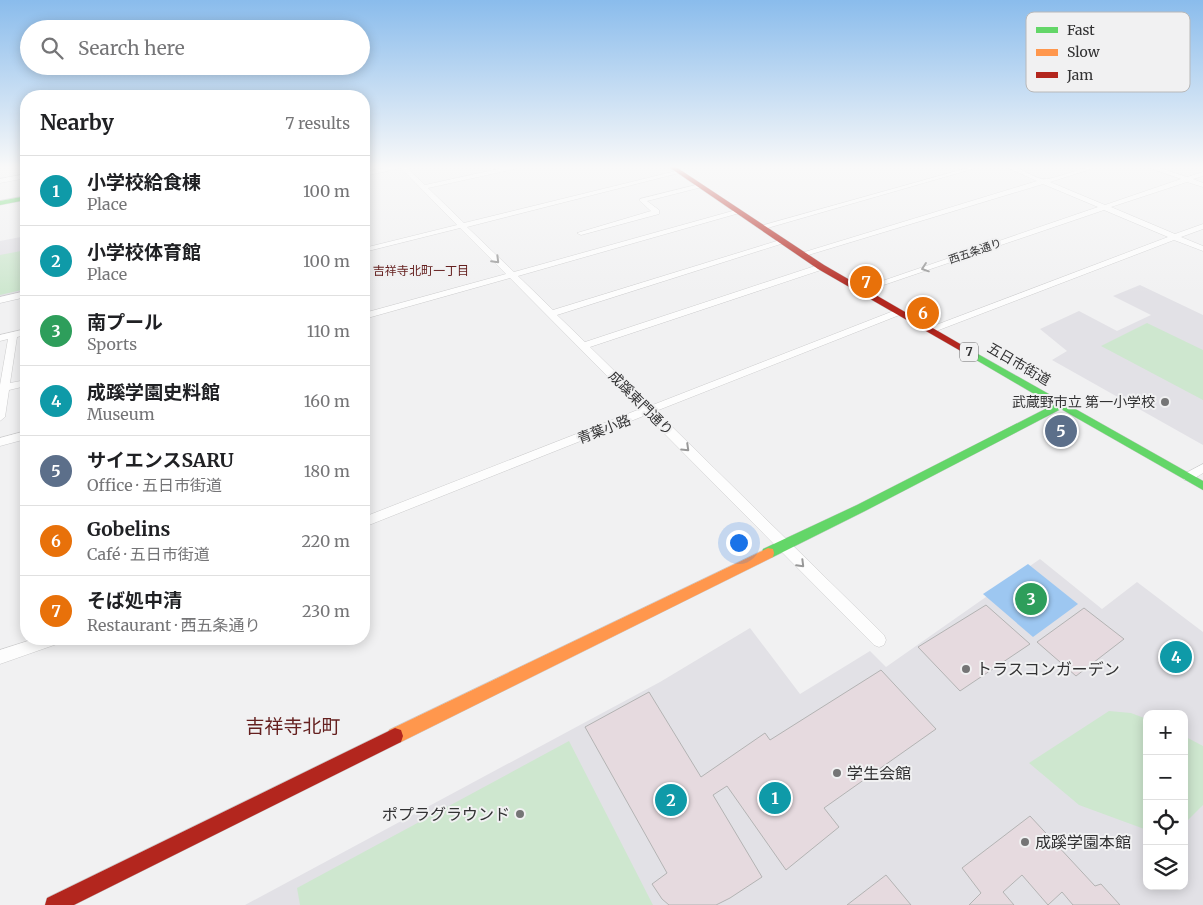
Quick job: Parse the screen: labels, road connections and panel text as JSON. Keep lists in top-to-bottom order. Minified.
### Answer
{"streets":{"street":["西五条通り","7","五日市街道","成蹊東門通り","青葉小路"]},"crossings":[["西五条通り","五日市街道"],["五日市街道","青葉小路"],["成蹊東門通り","青葉小路"]],"one_way":["成蹊東門通り"],"districts":["吉祥寺北町一丁目","吉祥寺北町"],"places":["武蔵野市立 第一小学校","トラスコンガーデン","学生会館","ポプラグラウンド","成蹊学園本館"],"legend":["Fast","Slow","Jam"],"page":{"search":"Search here","heading":["Nearby","7 results"],"list":[{"mark":"1","name":"小学校給食棟","note":"Place","value":"100 m"},{"mark":"2","name":"小学校体育館","note":"Place","value":"100 m"},{"mark":"3","name":"南プール","note":"Sports","value":"110 m"},{"mark":"4","name":"成蹊学園史料館","note":"Museum","value":"160 m"},{"mark":"5","name":"サイエンスSARU","note":"Office · 五日市街道","value":"180 m"},{"mark":"6","name":"Gobelins","note":"Café · 五日市街道","value":"220 m"},{"mark":"7","name":"そば処中清","note":"Restaurant · 西五条通り","value":"230 m"}],"pins":["7","6","5","3","4","1","2"],"map_buttons":["+","−"]}}
